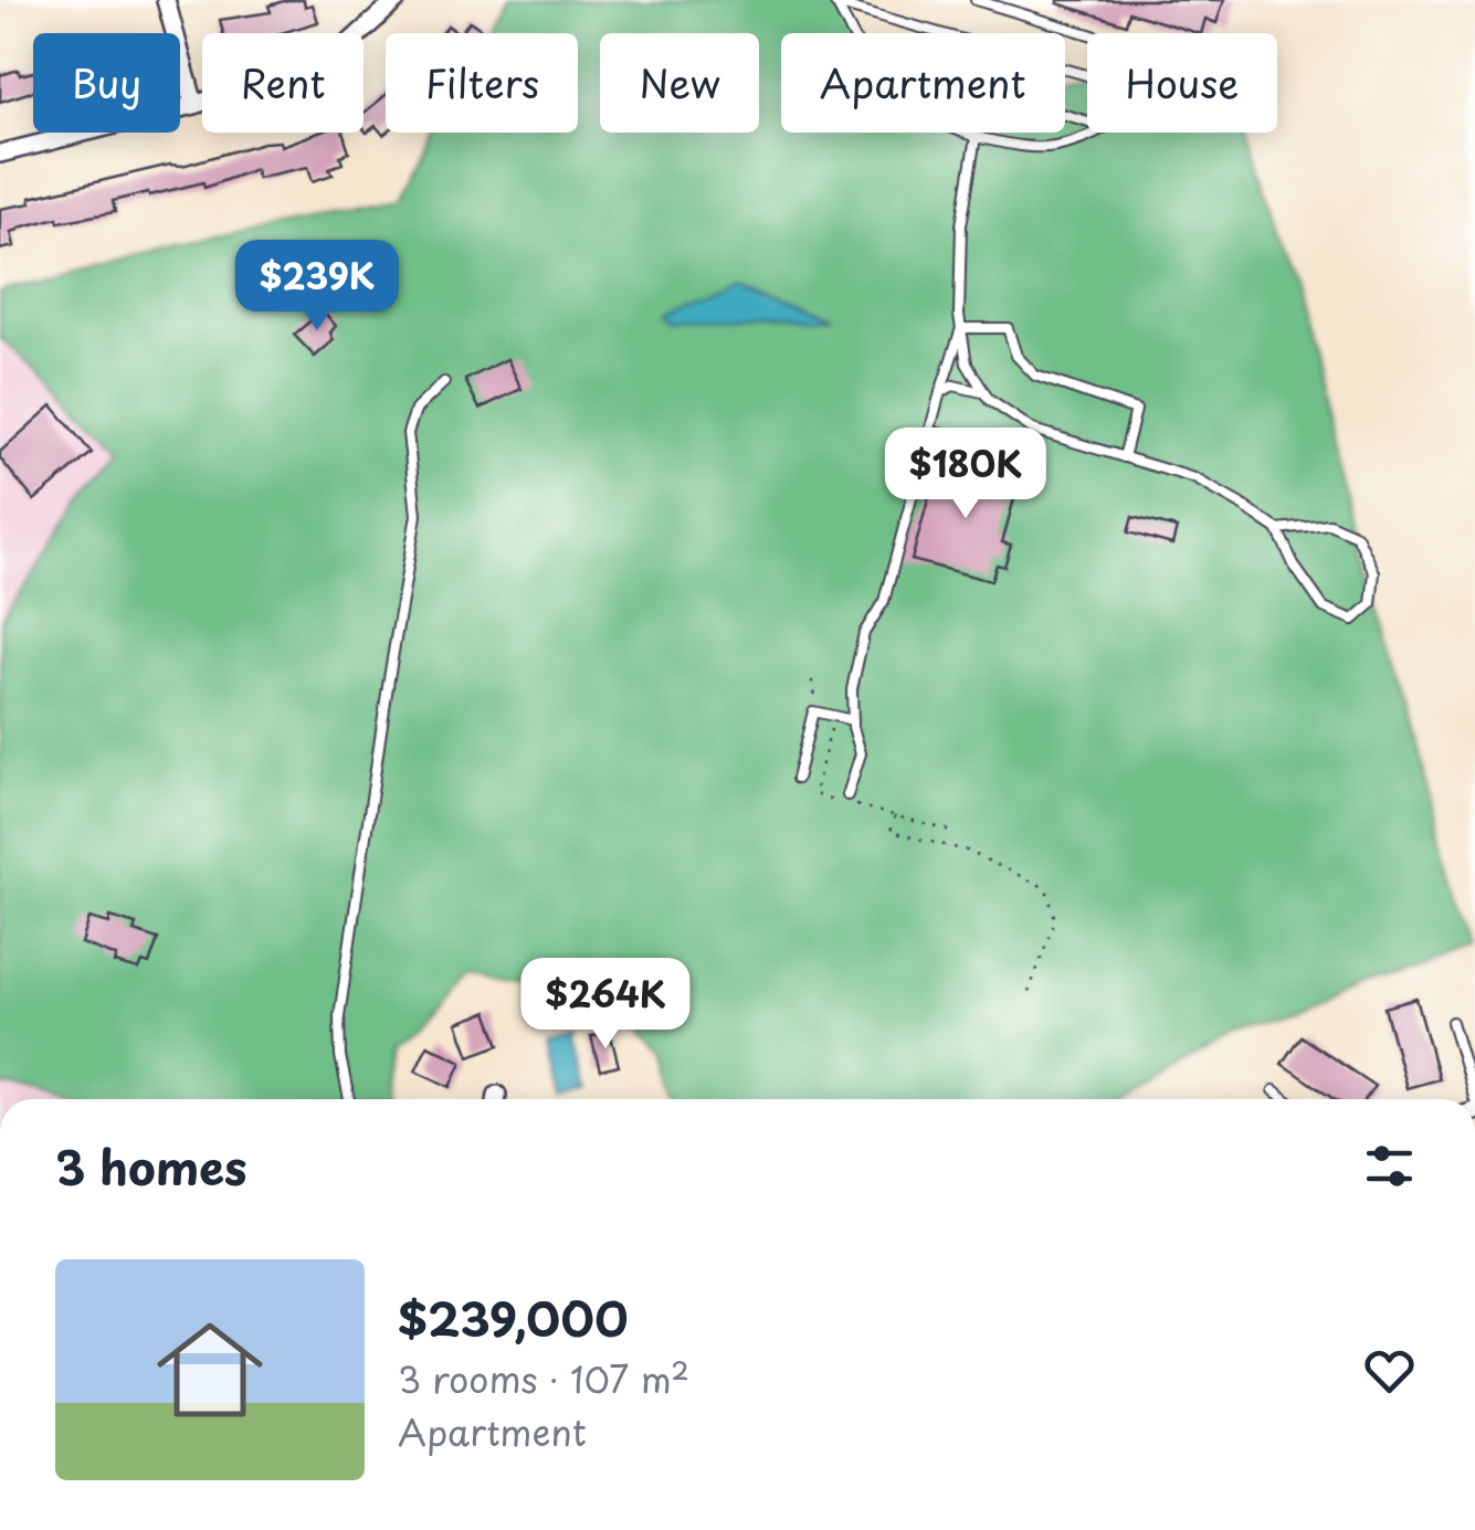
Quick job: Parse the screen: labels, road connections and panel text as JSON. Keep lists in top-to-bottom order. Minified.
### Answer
{"page":{"chip":["Buy","Rent","Filters","New","Apartment","House"],"price":["$239K","$180K","$264K"],"heading":"3 homes","list":[{"name":"$239,000","note":"3 rooms · 107 m² · Apartment"}]}}
